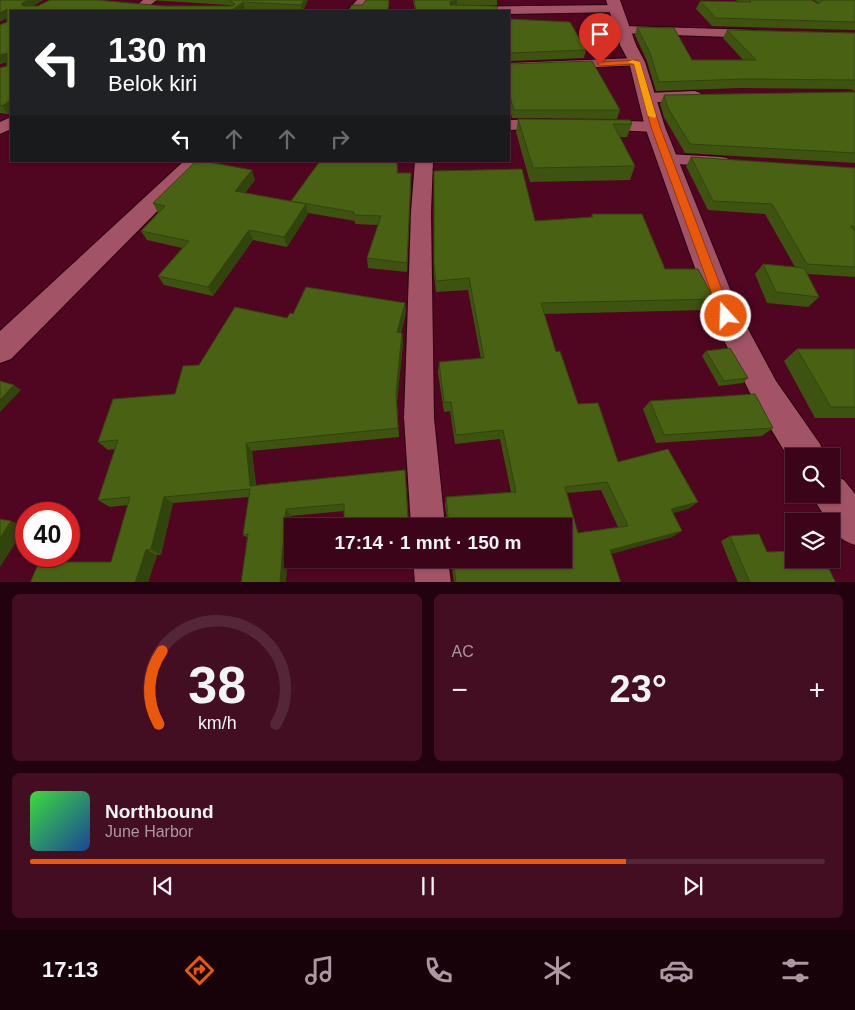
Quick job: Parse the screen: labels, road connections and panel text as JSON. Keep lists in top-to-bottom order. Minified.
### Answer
{"page":{"turn":["130 m","Belok kiri"],"limit":"40","trip":"17:14 · 1 mnt · 150 m","tile":"AC","heat":["−","23°","+"],"song":["Northbound","June Harbor"],"tabs":"17:13","gauge":["38","km/h"]}}
